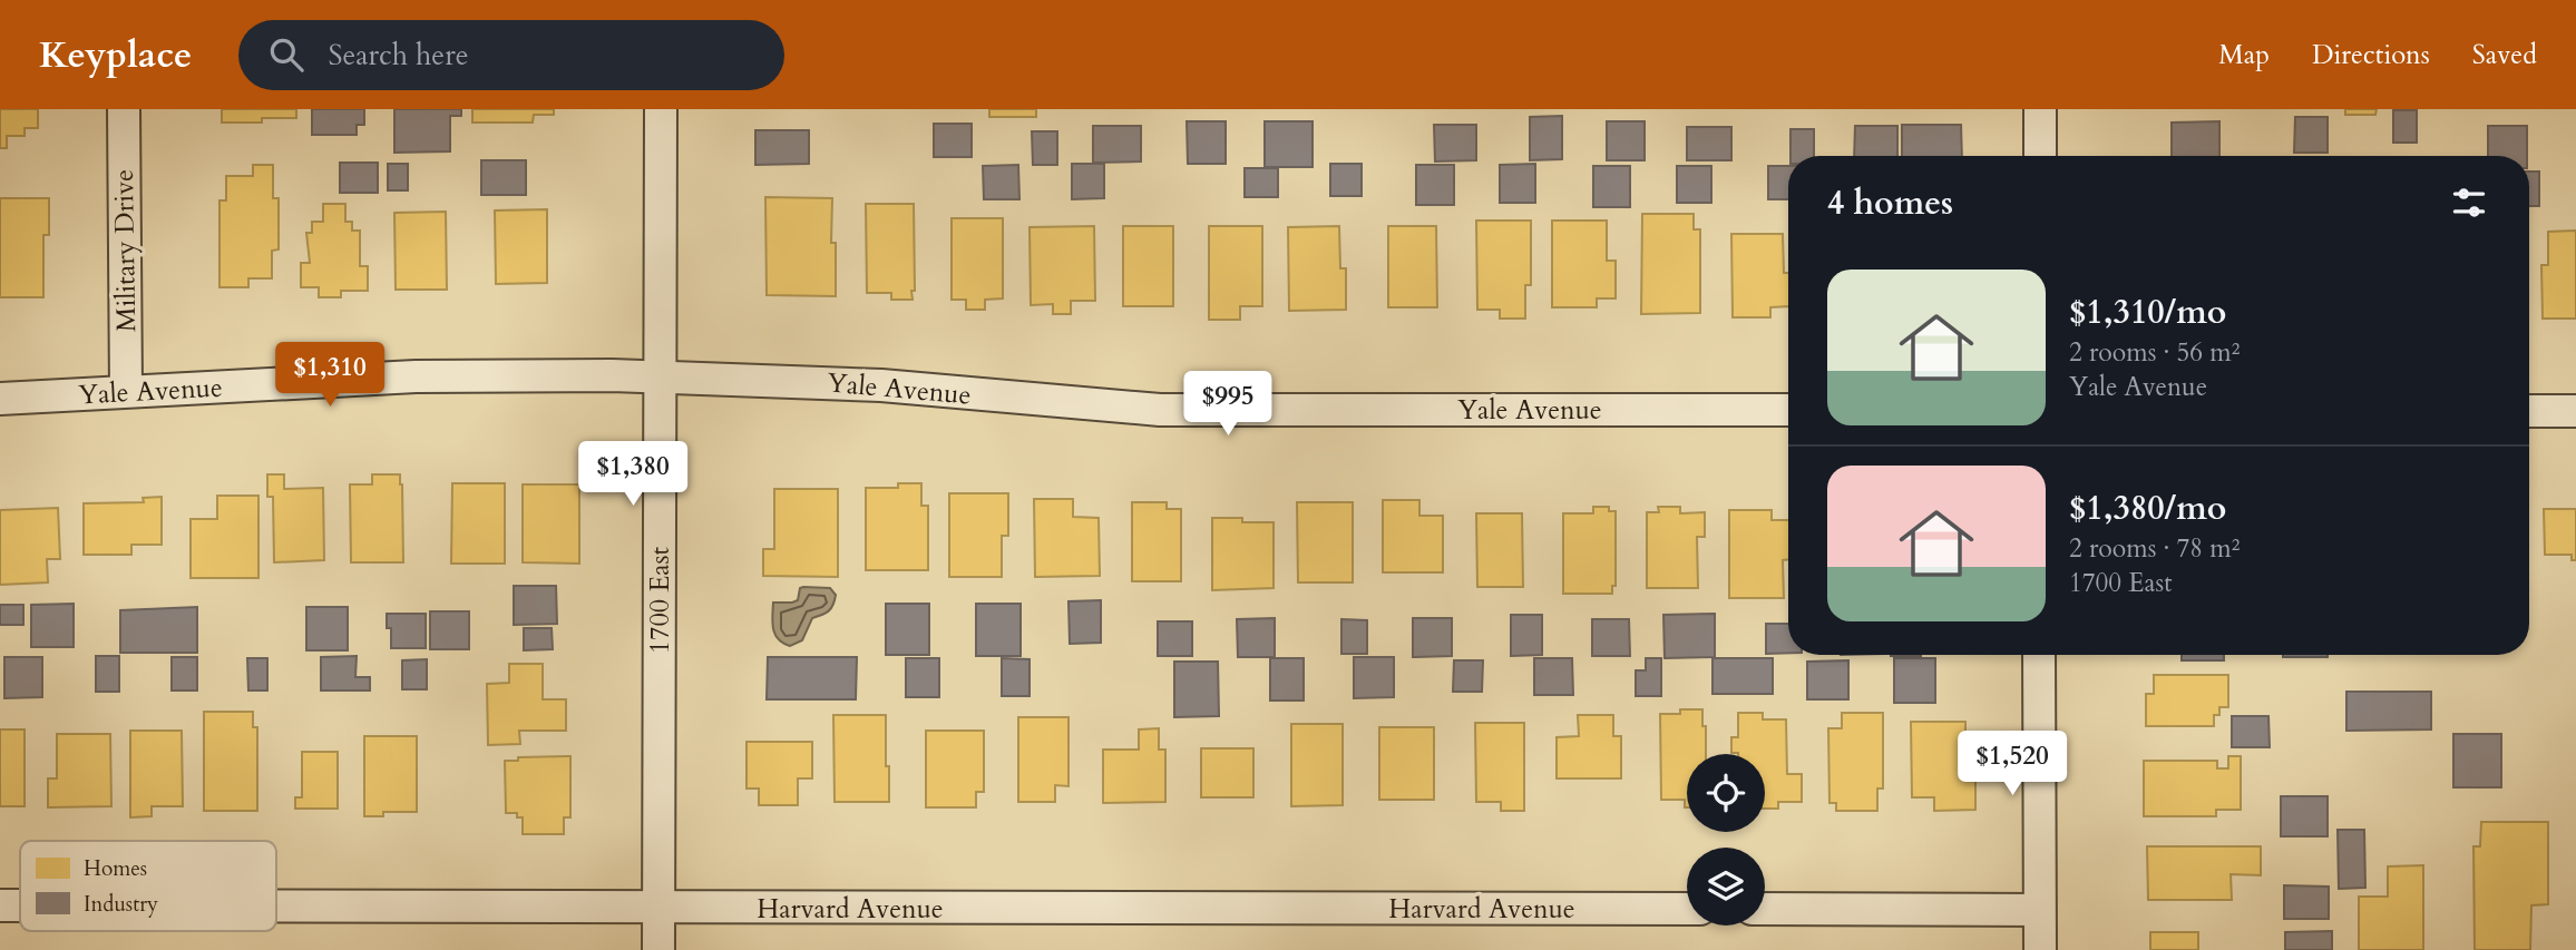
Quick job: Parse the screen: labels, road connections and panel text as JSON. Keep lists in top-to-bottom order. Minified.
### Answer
{"streets":{"street":["Military Drive","Yale Avenue","1700 East","Harvard Avenue"]},"crossings":[["Military Drive","Yale Avenue"],["Yale Avenue","1700 East"],["1700 East","Harvard Avenue"]],"legend":["Homes","Industry"],"page":{"header":"Keyplace","search":"Search here","nav":["Map","Directions","Saved"],"heading":"4 homes","list":[{"name":"$1,310/mo","note":"2 rooms · 56 m² · Yale Avenue"},{"name":"$1,380/mo","note":"2 rooms · 78 m² · 1700 East"}],"price":["$1,310","$995","$1,380","$1,520"]}}
